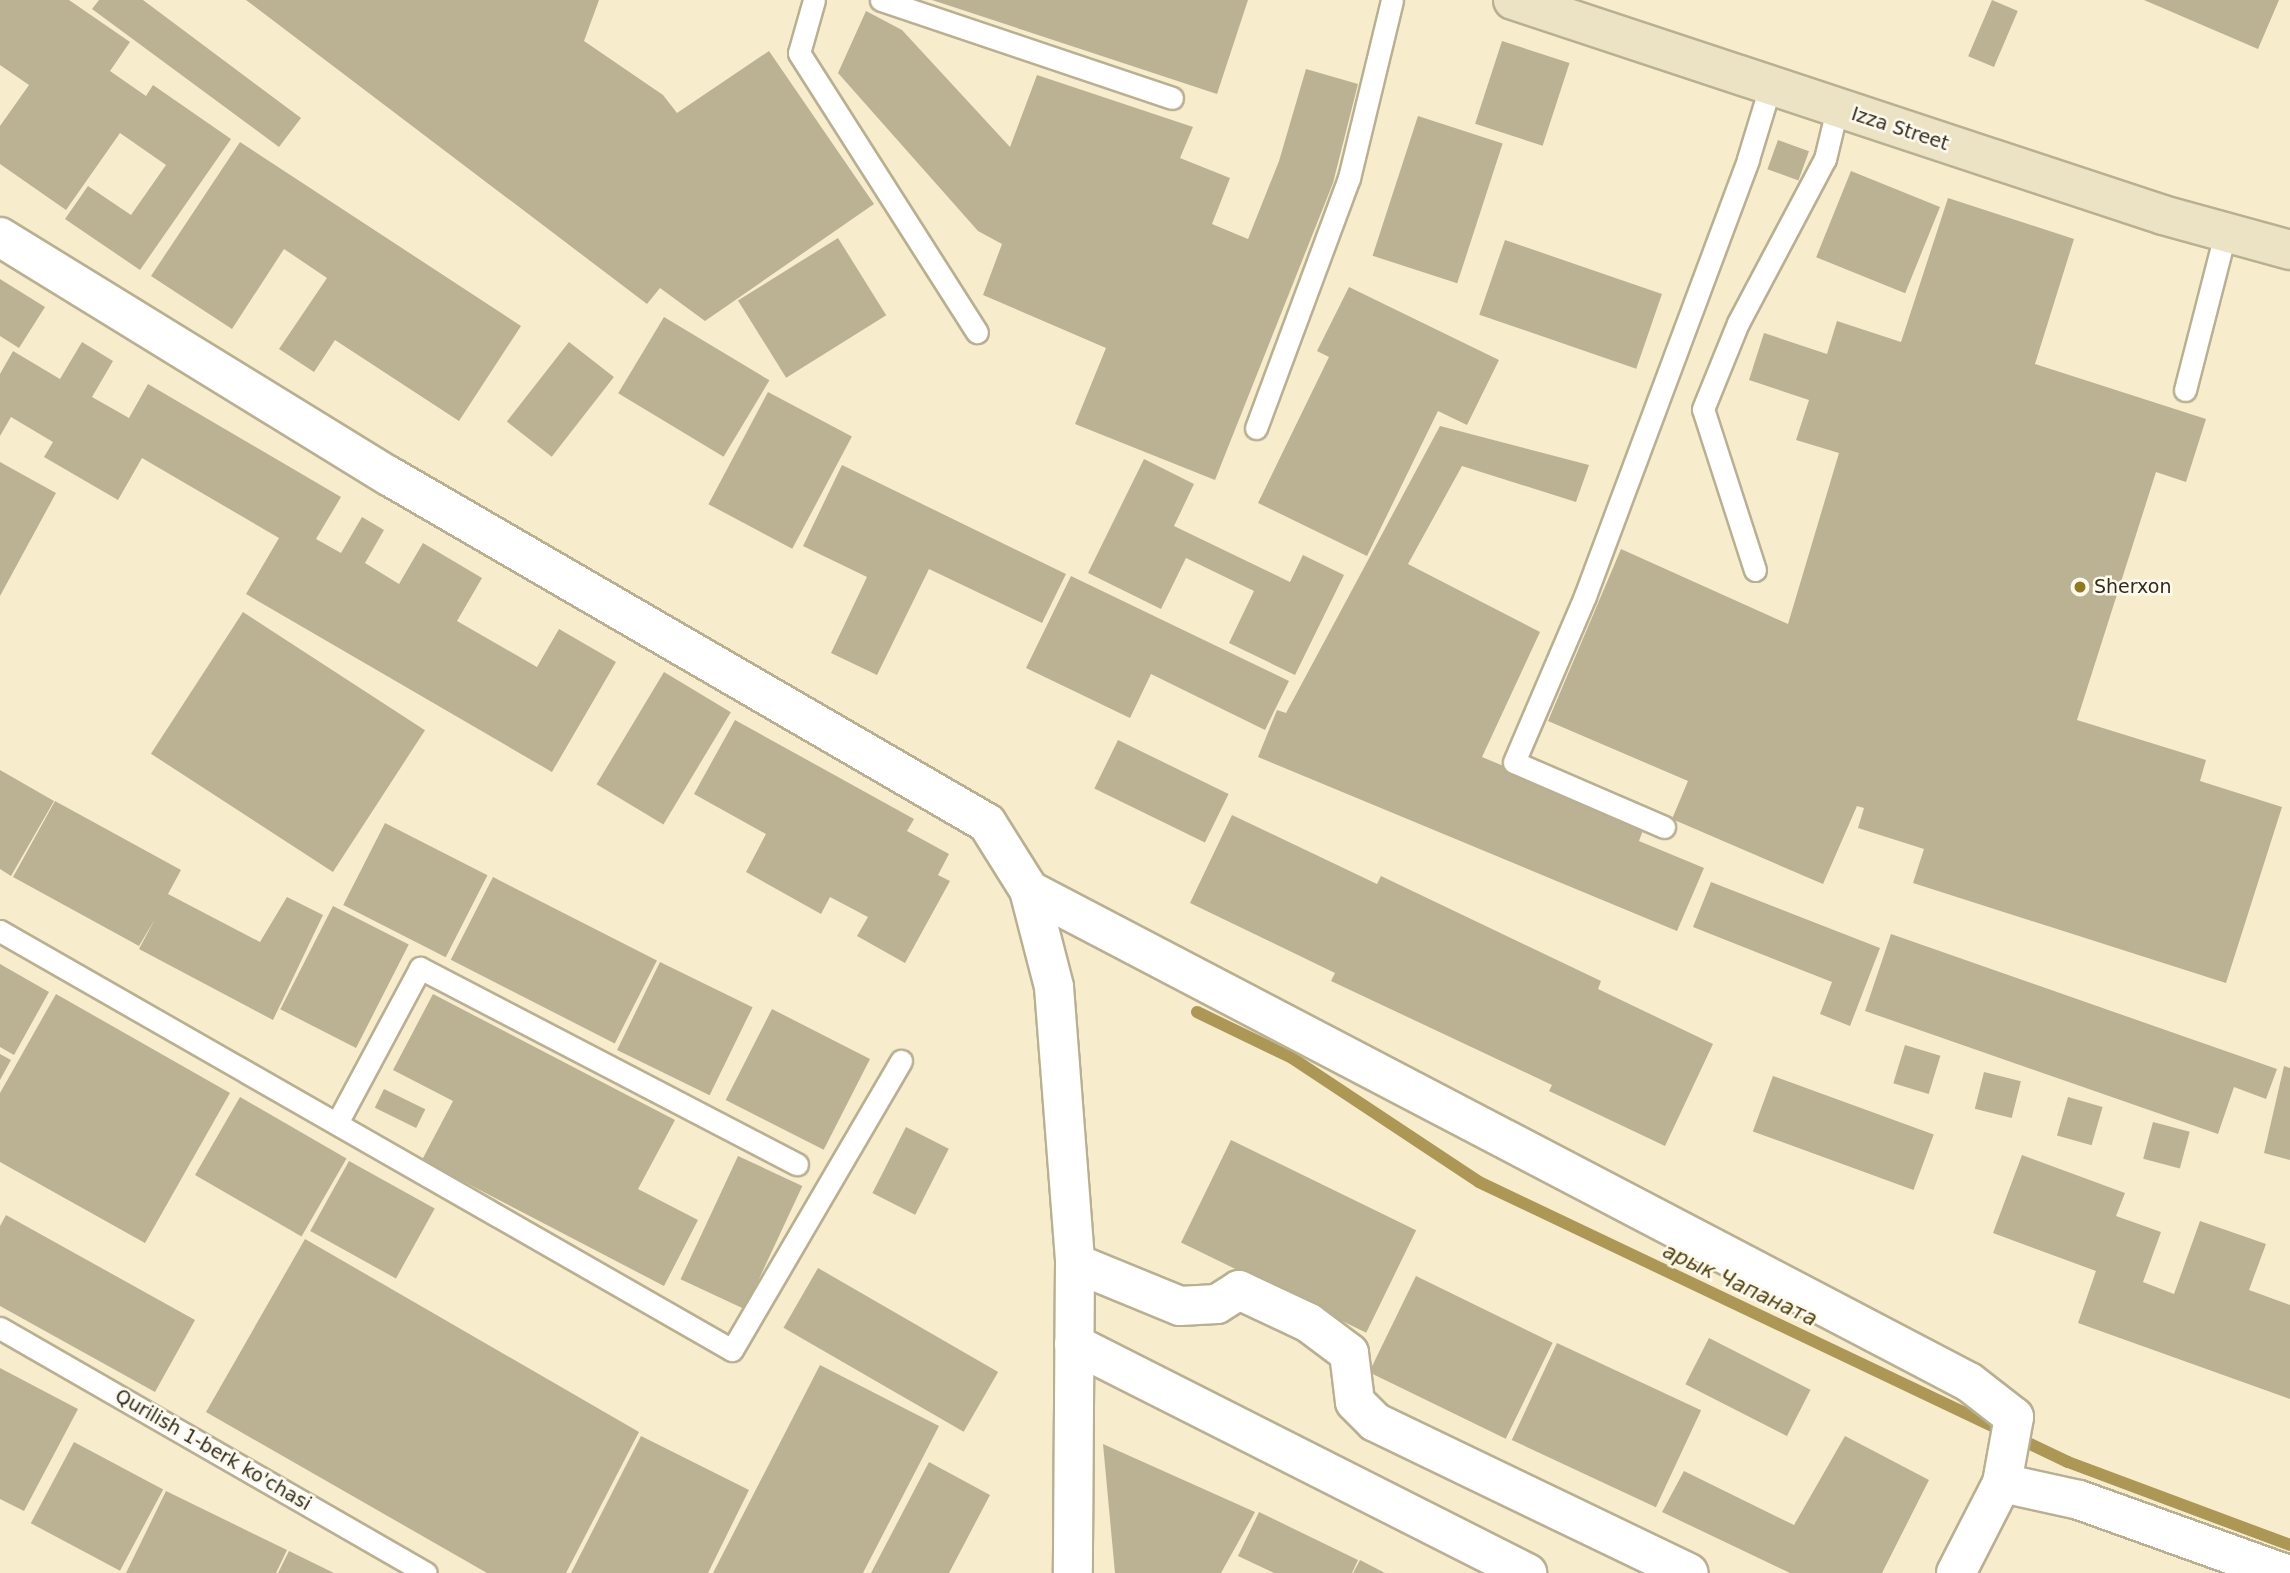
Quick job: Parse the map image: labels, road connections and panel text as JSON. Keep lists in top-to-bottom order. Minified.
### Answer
{"streets":{"main road":["Izza Street"],"lane":["Qurilish 1-berk ko'chasi"]},"water":["арык Чапаната"],"places":["Sherxon"]}
